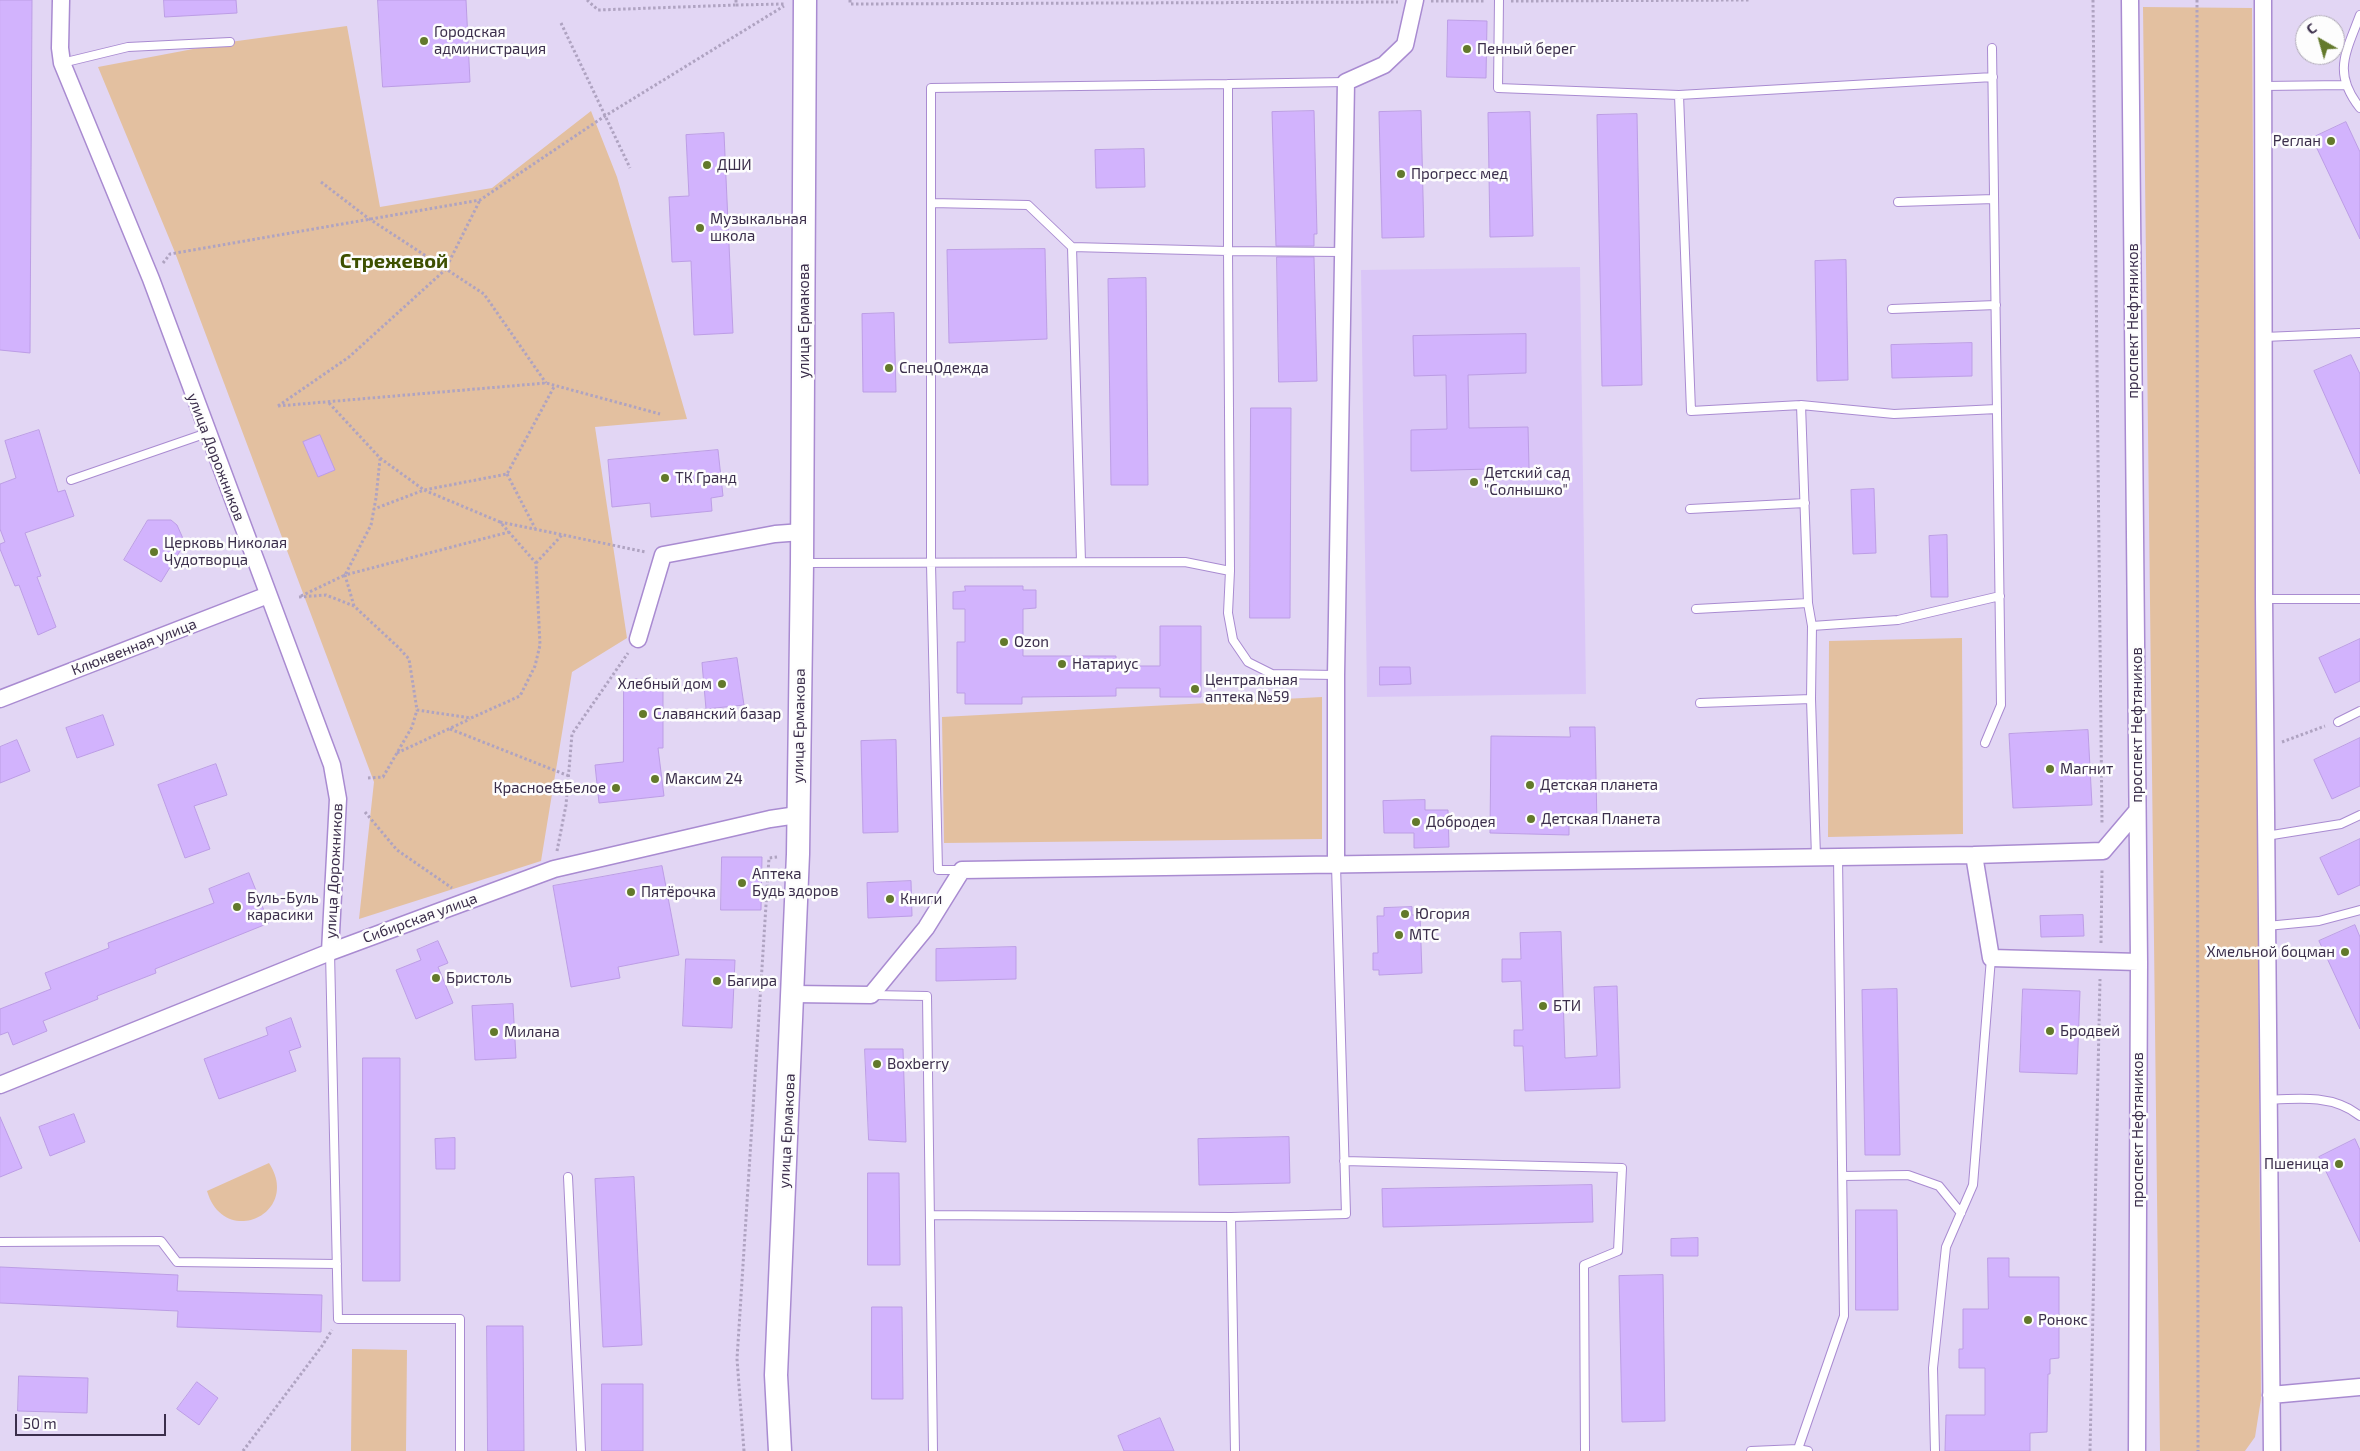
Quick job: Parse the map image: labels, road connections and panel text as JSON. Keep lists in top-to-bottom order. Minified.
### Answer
{"streets":{"street":["улица Ермакова","проспект Нефтяников","улица Дорожников","Клюквенная улица","Сибирская улица"]},"crossings":[["улица Ермакова","Сибирская улица"],["улица Дорожников","Клюквенная улица"],["улица Дорожников","Сибирская улица"]],"districts":["Стрежевой"],"places":["Городская администрация","Пенный берег","Реглан","ДШИ","Прогресс мед","Музыкальная школа","СпецОдежда","ТК Гранд","Детский сад \"Солнышко\"","Церковь Николая Чудотворца","Ozon","Натариус","Хлебный дом","Центральная аптека №59","Славянский базар","Магнит","Максим 24","Детская планета","Красное&Белое","Детская Планета","Добродея","Аптека Будь здоров","Пятёрочка","Книги","Буль-Буль карасики","Югория","МТС","Хмельной боцман","Бристоль","Багира","БТИ","Бродвей","Милана","Boxberry","Пшеница","Ронокс"],"scale_bar":"50 m","north":"top left"}
